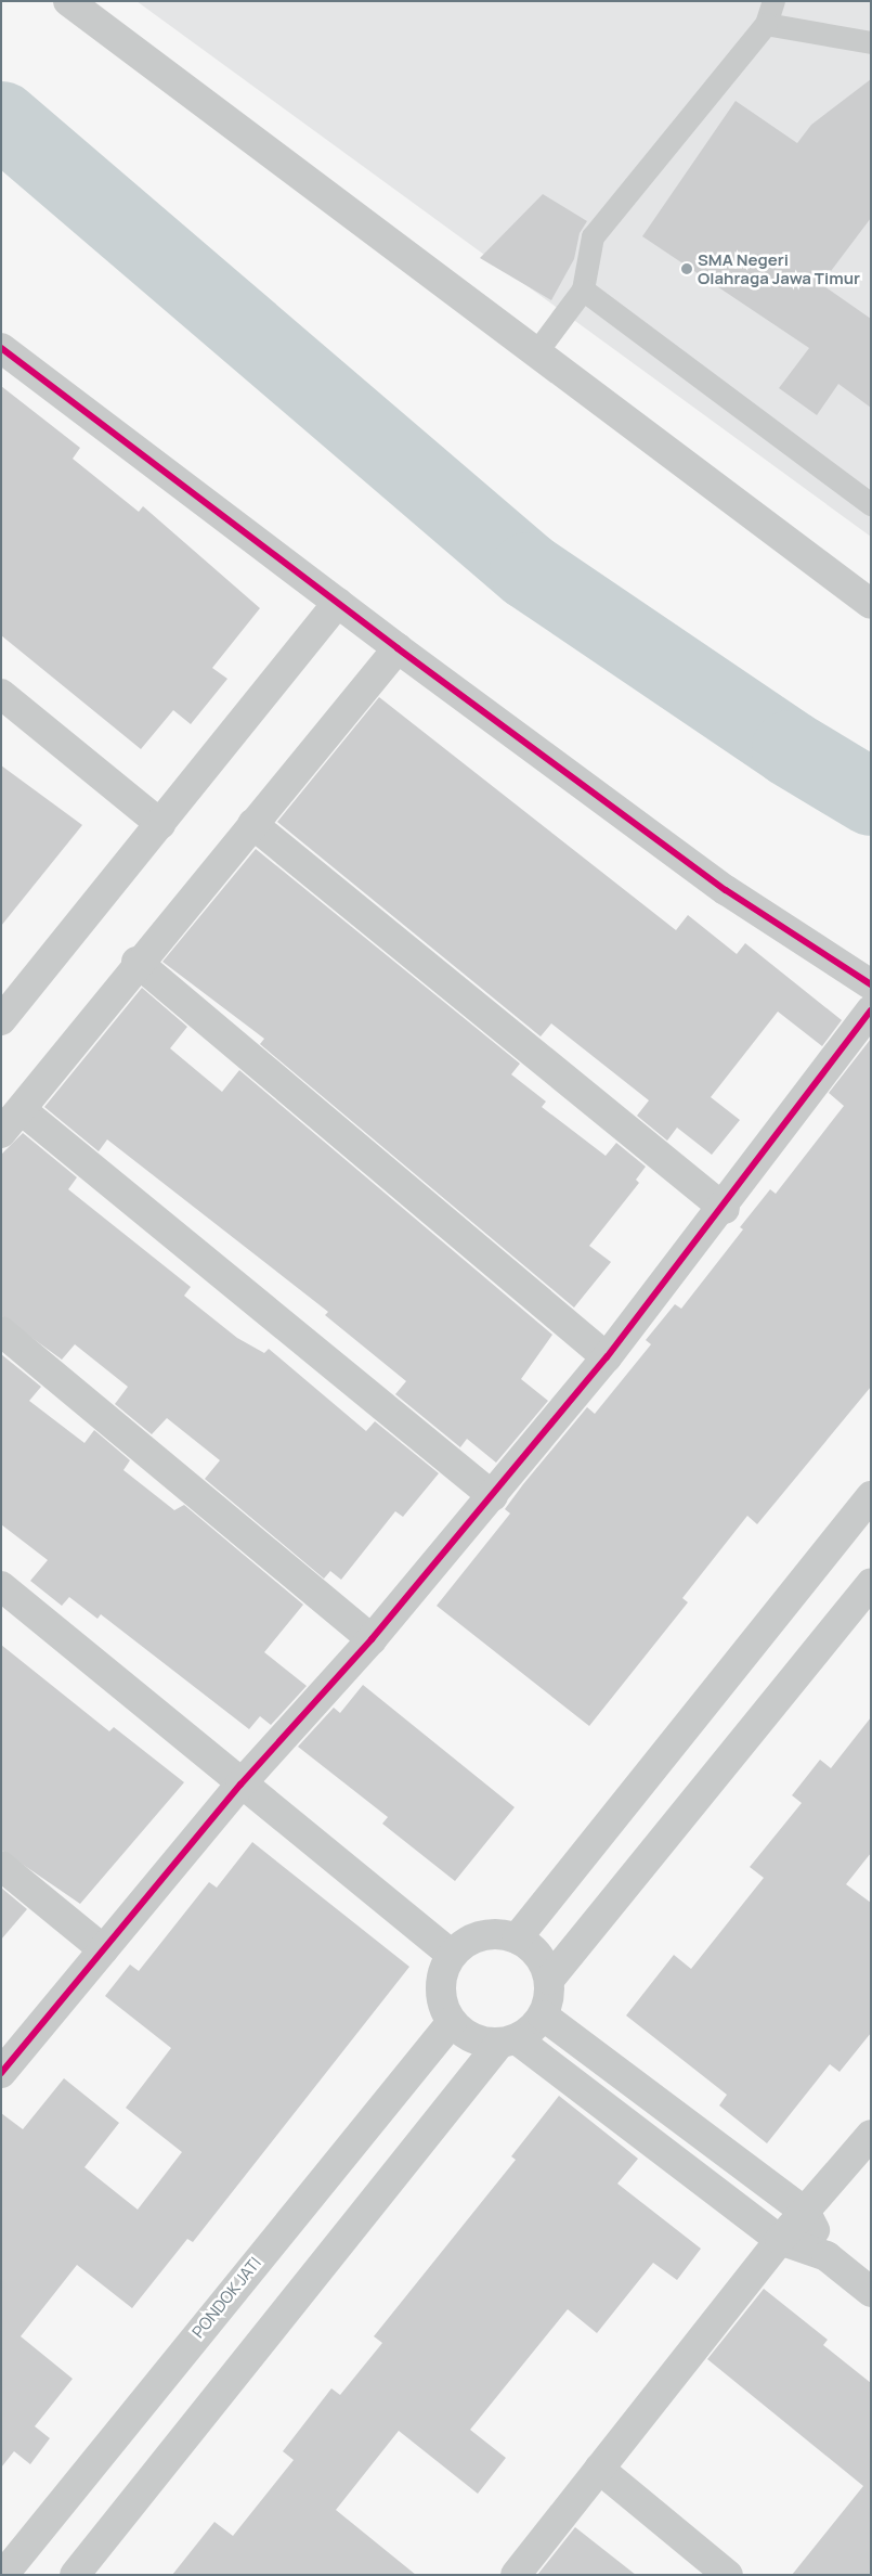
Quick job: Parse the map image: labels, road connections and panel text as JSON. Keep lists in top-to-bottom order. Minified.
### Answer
{"streets":{"street":["PONDOK JATI"]},"places":["SMA Negeri Olahraga Jawa Timur"]}
